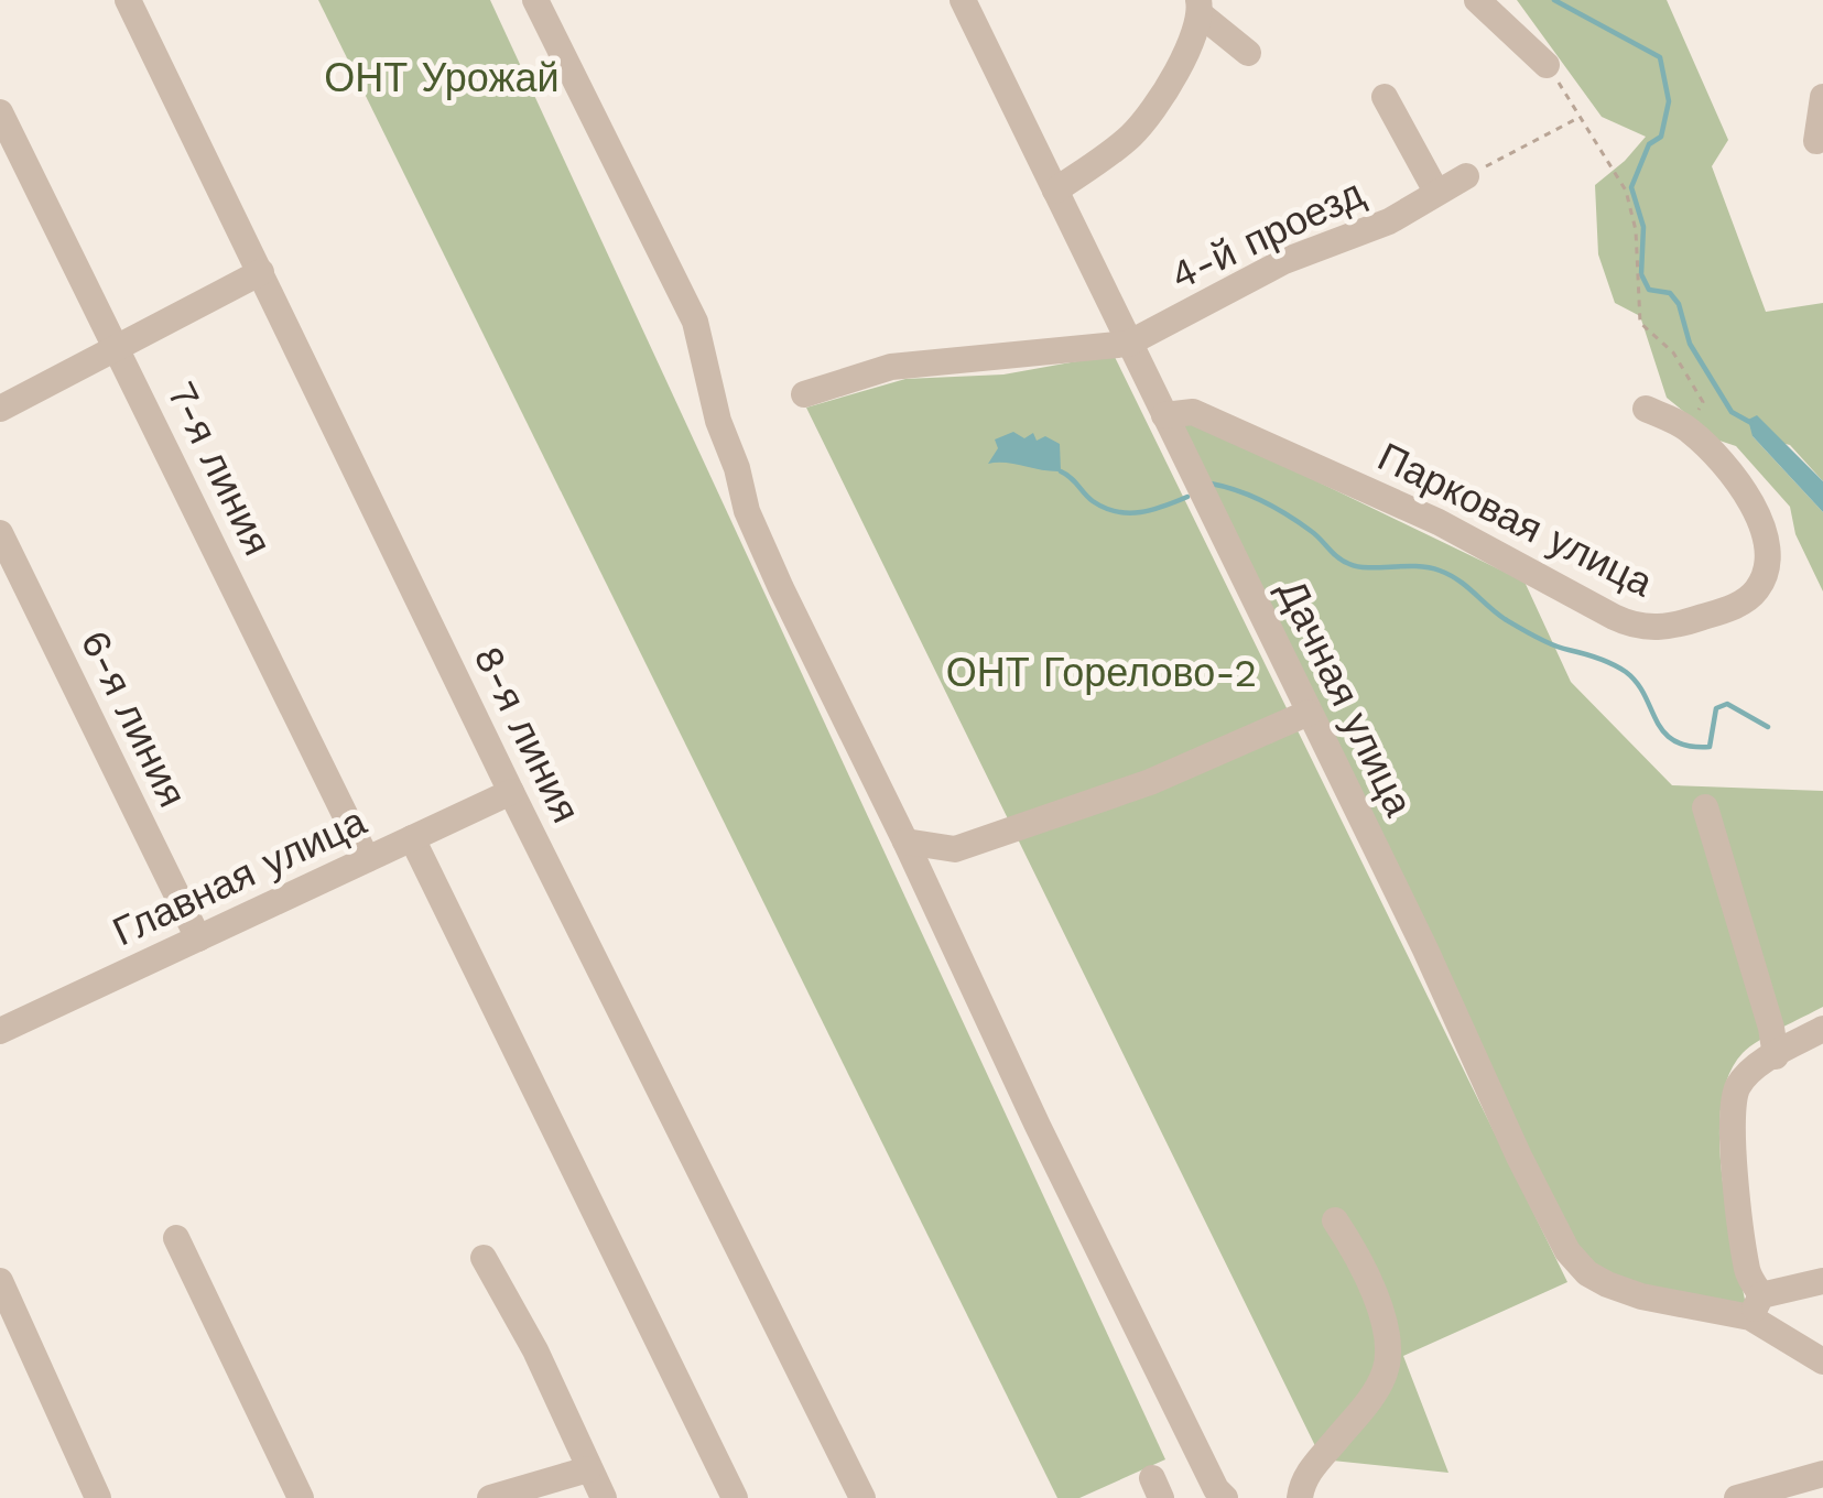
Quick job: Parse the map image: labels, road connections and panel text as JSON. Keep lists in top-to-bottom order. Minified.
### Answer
{"streets":{"street":["4-й проезд","7-я линия","Парковая улица","Дачная улица","6-я линия","8-я линия","Главная улица"]},"crossings":[["4-й проезд","Дачная улица"],["7-я линия","Главная улица"],["Парковая улица","Дачная улица"],["6-я линия","Главная улица"],["8-я линия","Главная улица"]],"parks":["ОНТ Урожай","ОНТ Горелово-2"]}
